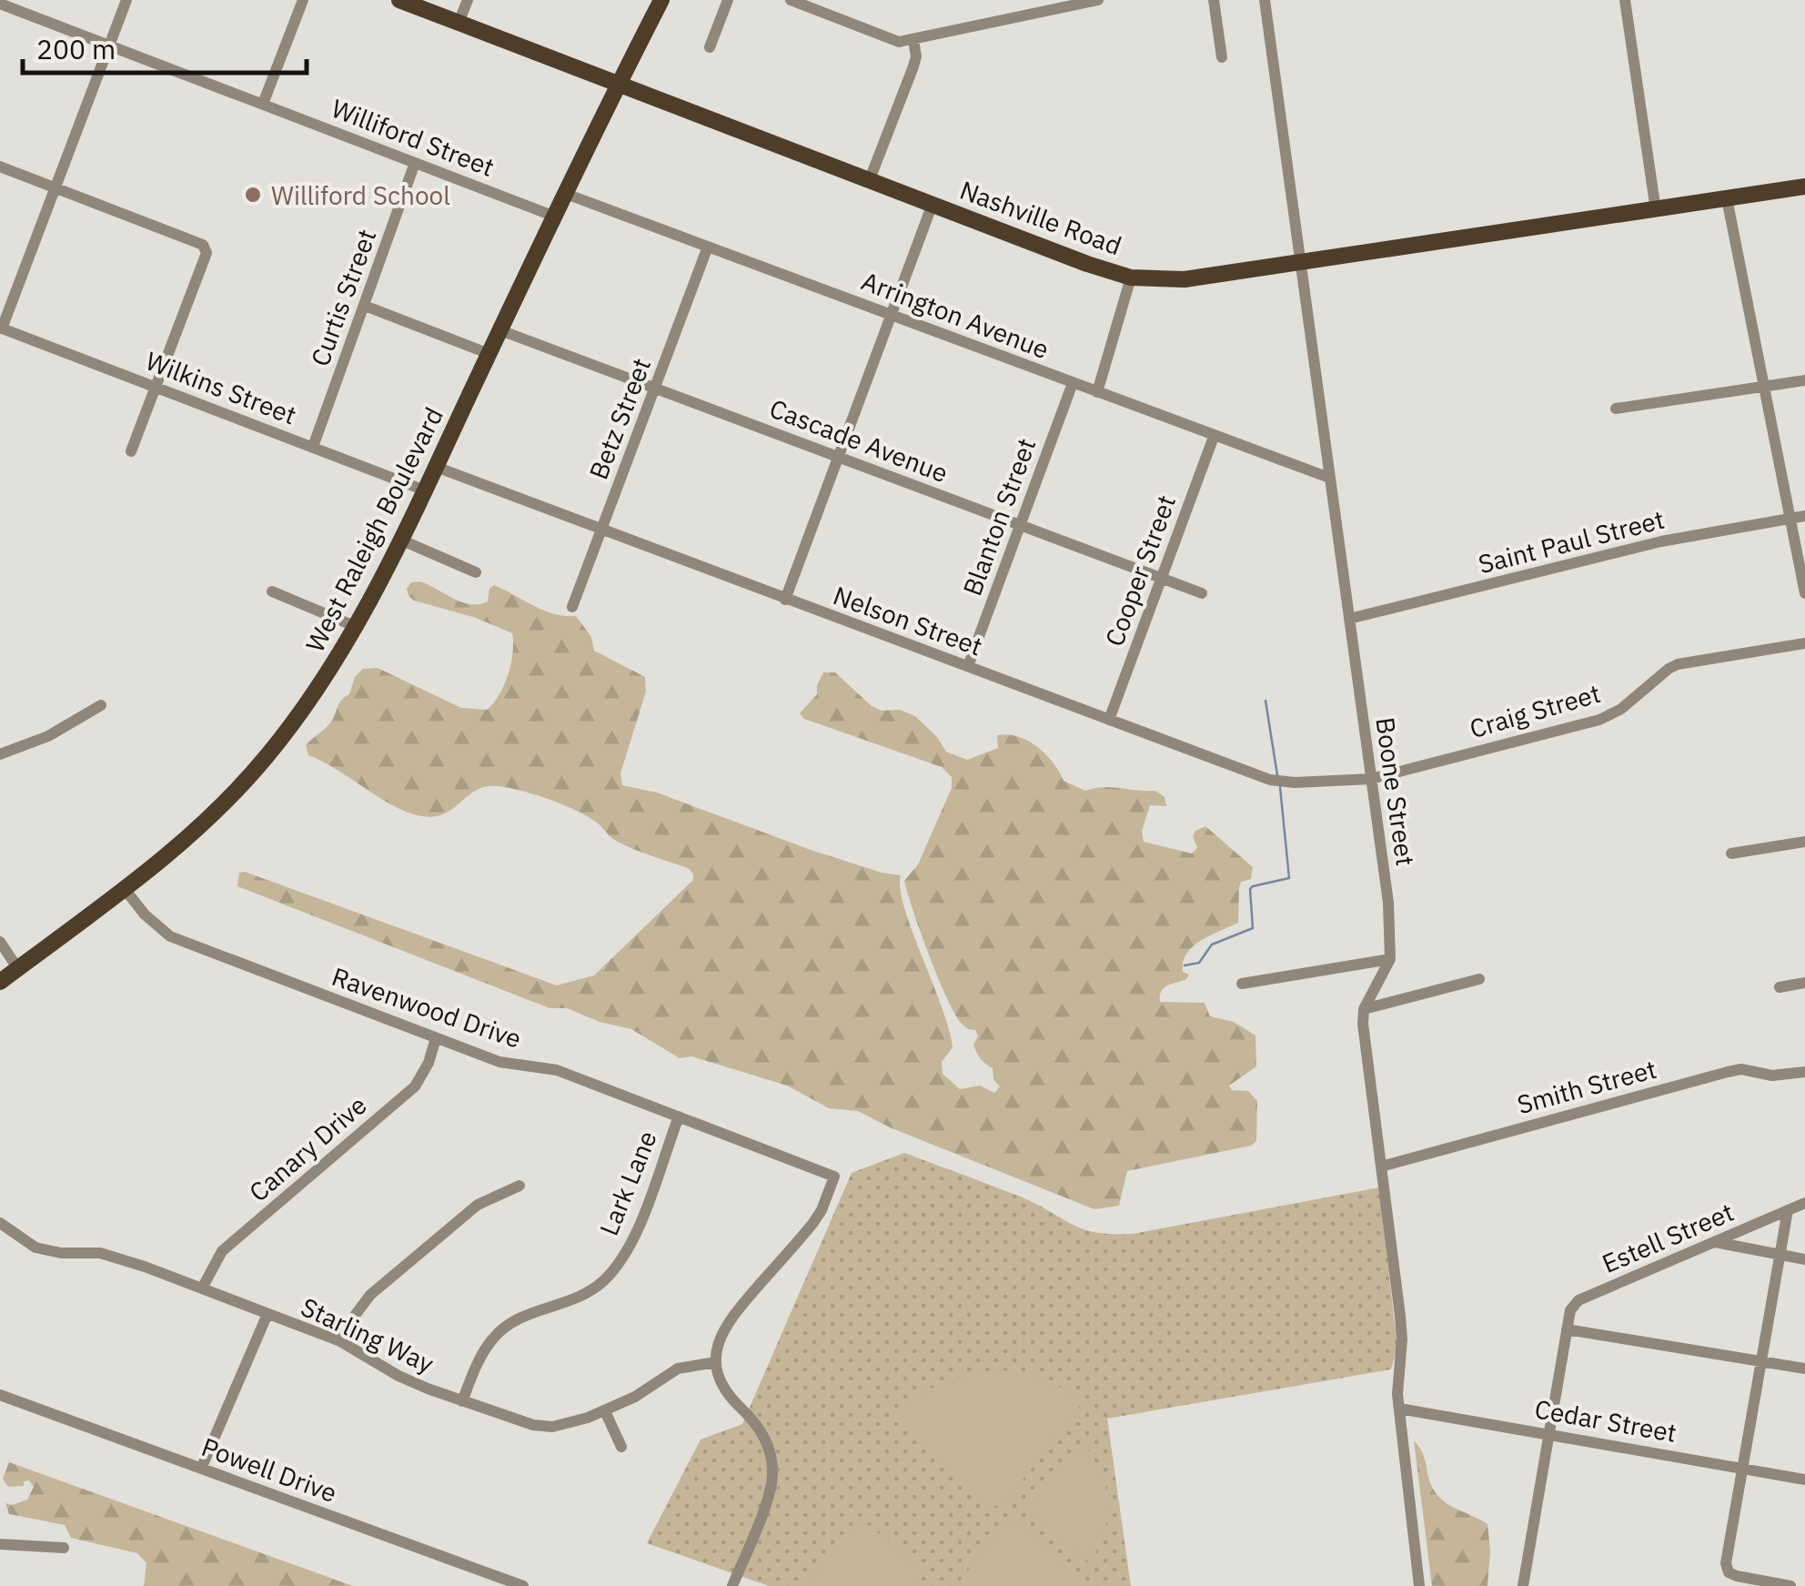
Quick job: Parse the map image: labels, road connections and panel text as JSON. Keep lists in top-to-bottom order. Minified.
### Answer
{"streets":{"main road":["Nashville Road","West Raleigh Boulevard"],"street":["Williford Street","Curtis Street","Arrington Avenue","Wilkins Street","Betz Street","Cascade Avenue","Blanton Street","Saint Paul Street","Cooper Street","Nelson Street","Craig Street","Boone Street","Ravenwood Drive","Smith Street","Canary Drive","Lark Lane","Estell Street","Starling Way","Cedar Street","Powell Drive"]},"crossings":[["Williford Street","Curtis Street"],["Williford Street","West Raleigh Boulevard"],["Nashville Road","West Raleigh Boulevard"],["Nashville Road","Boone Street"],["Curtis Street","Wilkins Street"],["Arrington Avenue","Betz Street"],["Arrington Avenue","Blanton Street"],["Arrington Avenue","West Raleigh Boulevard"],["Arrington Avenue","Cooper Street"],["Arrington Avenue","Boone Street"],["Wilkins Street","West Raleigh Boulevard"],["Betz Street","Cascade Avenue"],["Betz Street","Nelson Street"],["Cascade Avenue","Blanton Street"],["Cascade Avenue","West Raleigh Boulevard"],["Cascade Avenue","Cooper Street"],["Blanton Street","Nelson Street"],["West Raleigh Boulevard","Nelson Street"],["West Raleigh Boulevard","Ravenwood Drive"],["Saint Paul Street","Boone Street"],["Cooper Street","Nelson Street"],["Nelson Street","Craig Street"],["Nelson Street","Boone Street"],["Craig Street","Boone Street"],["Ravenwood Drive","Canary Drive"],["Ravenwood Drive","Lark Lane"],["Ravenwood Drive","Starling Way"],["Canary Drive","Starling Way"],["Lark Lane","Starling Way"]],"places":["Williford School"],"scale_bar":"200 m"}
